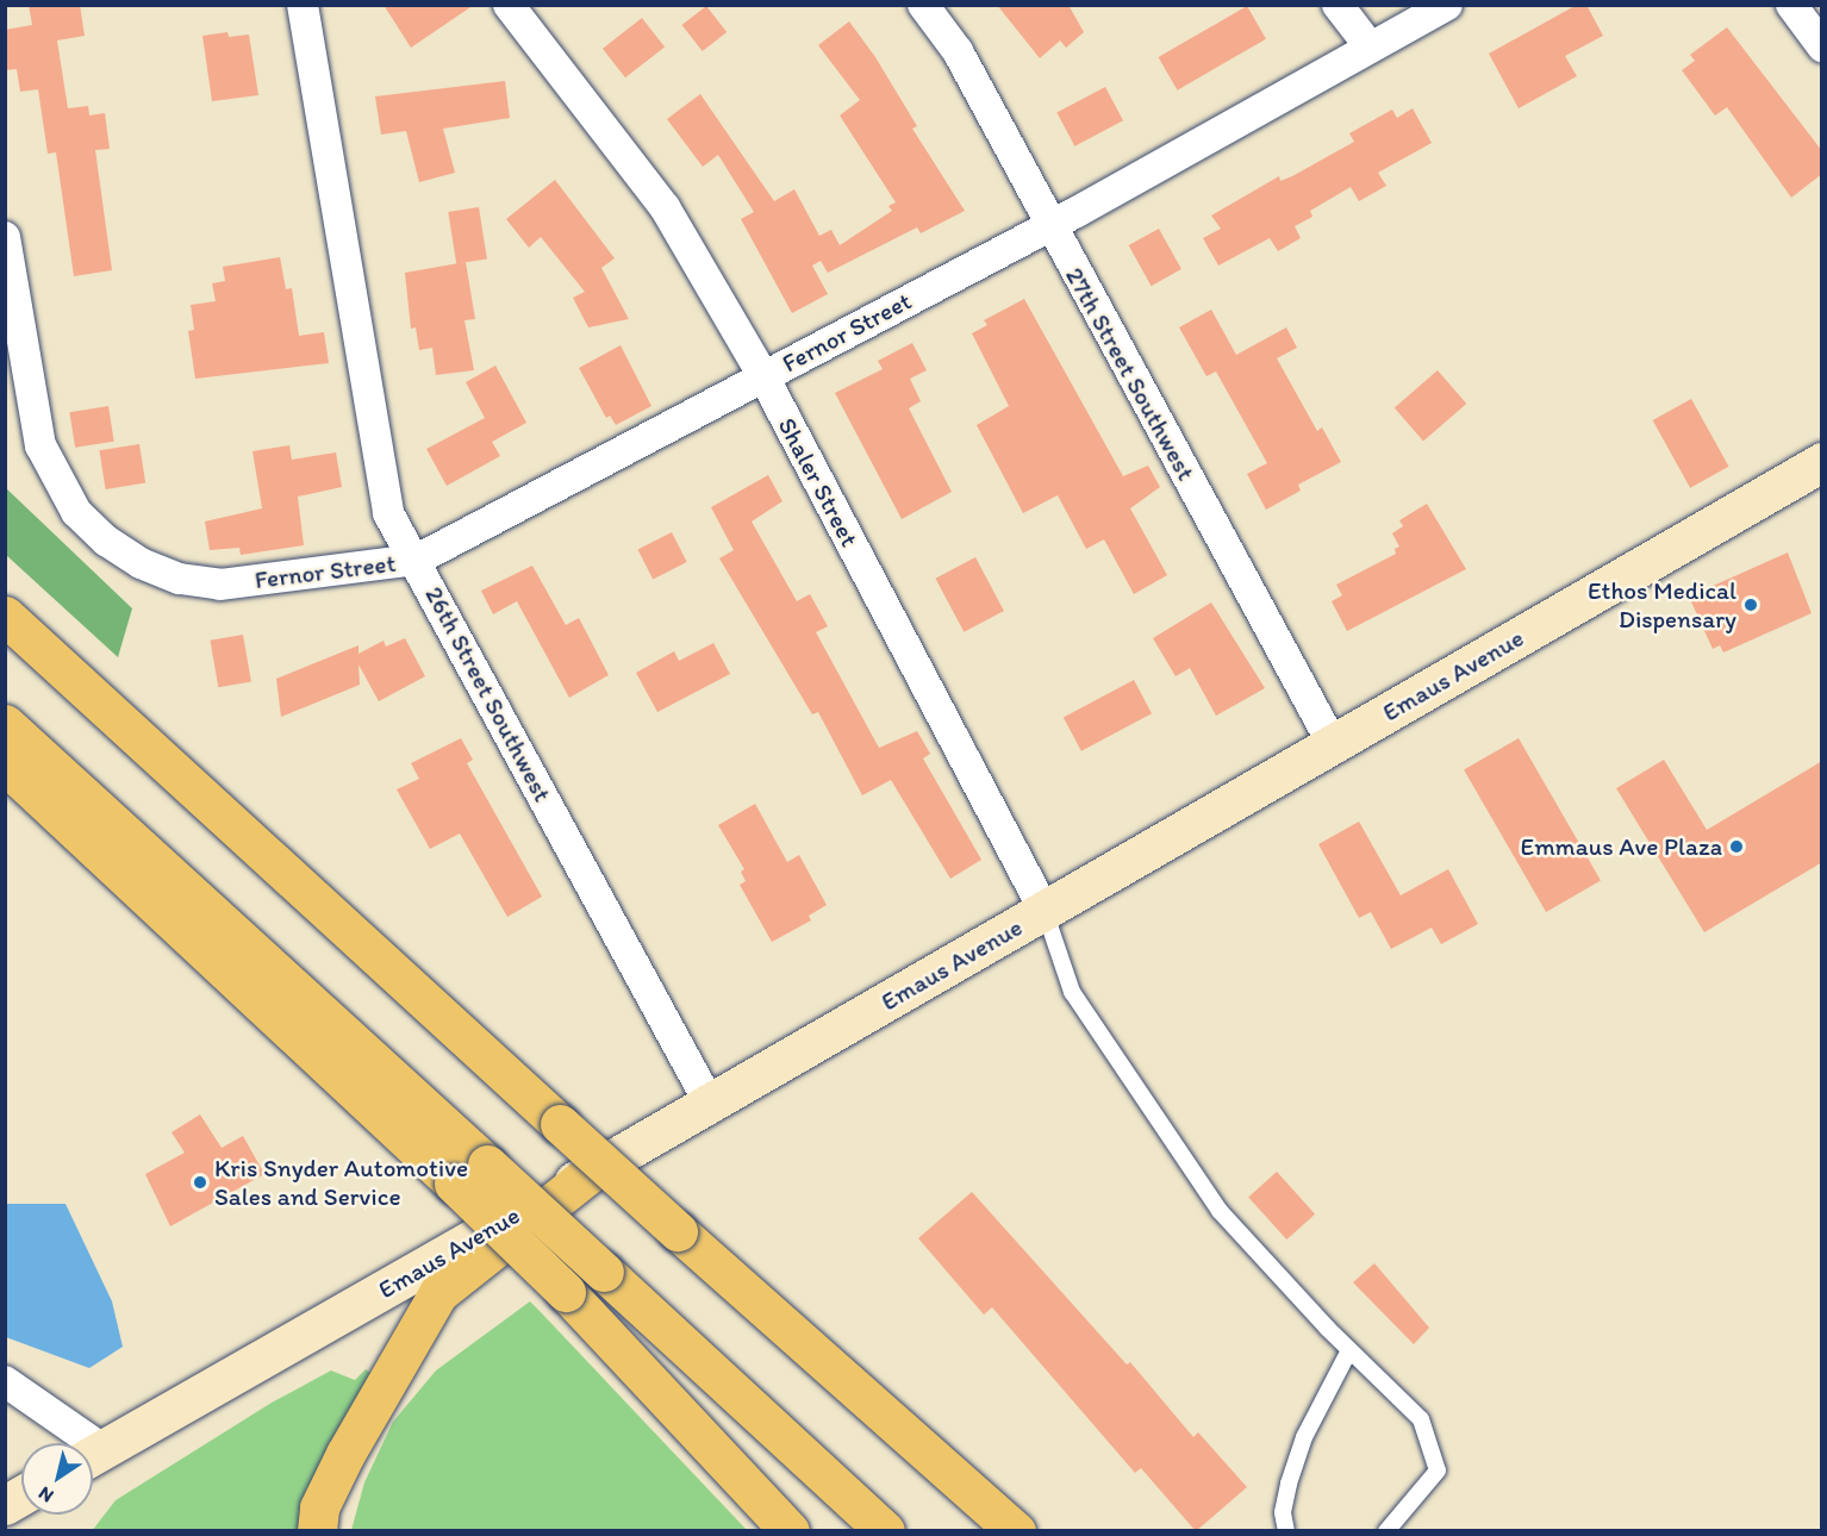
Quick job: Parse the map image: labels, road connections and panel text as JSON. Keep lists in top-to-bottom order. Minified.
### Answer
{"streets":{"main road":["Emaus Avenue"],"street":["Fernor Street","27th Street Southwest","Shaler Street","26th Street Southwest"]},"crossings":[["Fernor Street","27th Street Southwest"],["Fernor Street","Shaler Street"],["Fernor Street","26th Street Southwest"],["27th Street Southwest","Emaus Avenue"],["Shaler Street","Emaus Avenue"],["Emaus Avenue","26th Street Southwest"]],"places":["Ethos Medical Dispensary","Emmaus Ave Plaza","Kris Snyder Automotive Sales and Service"],"north":"bottom left"}
